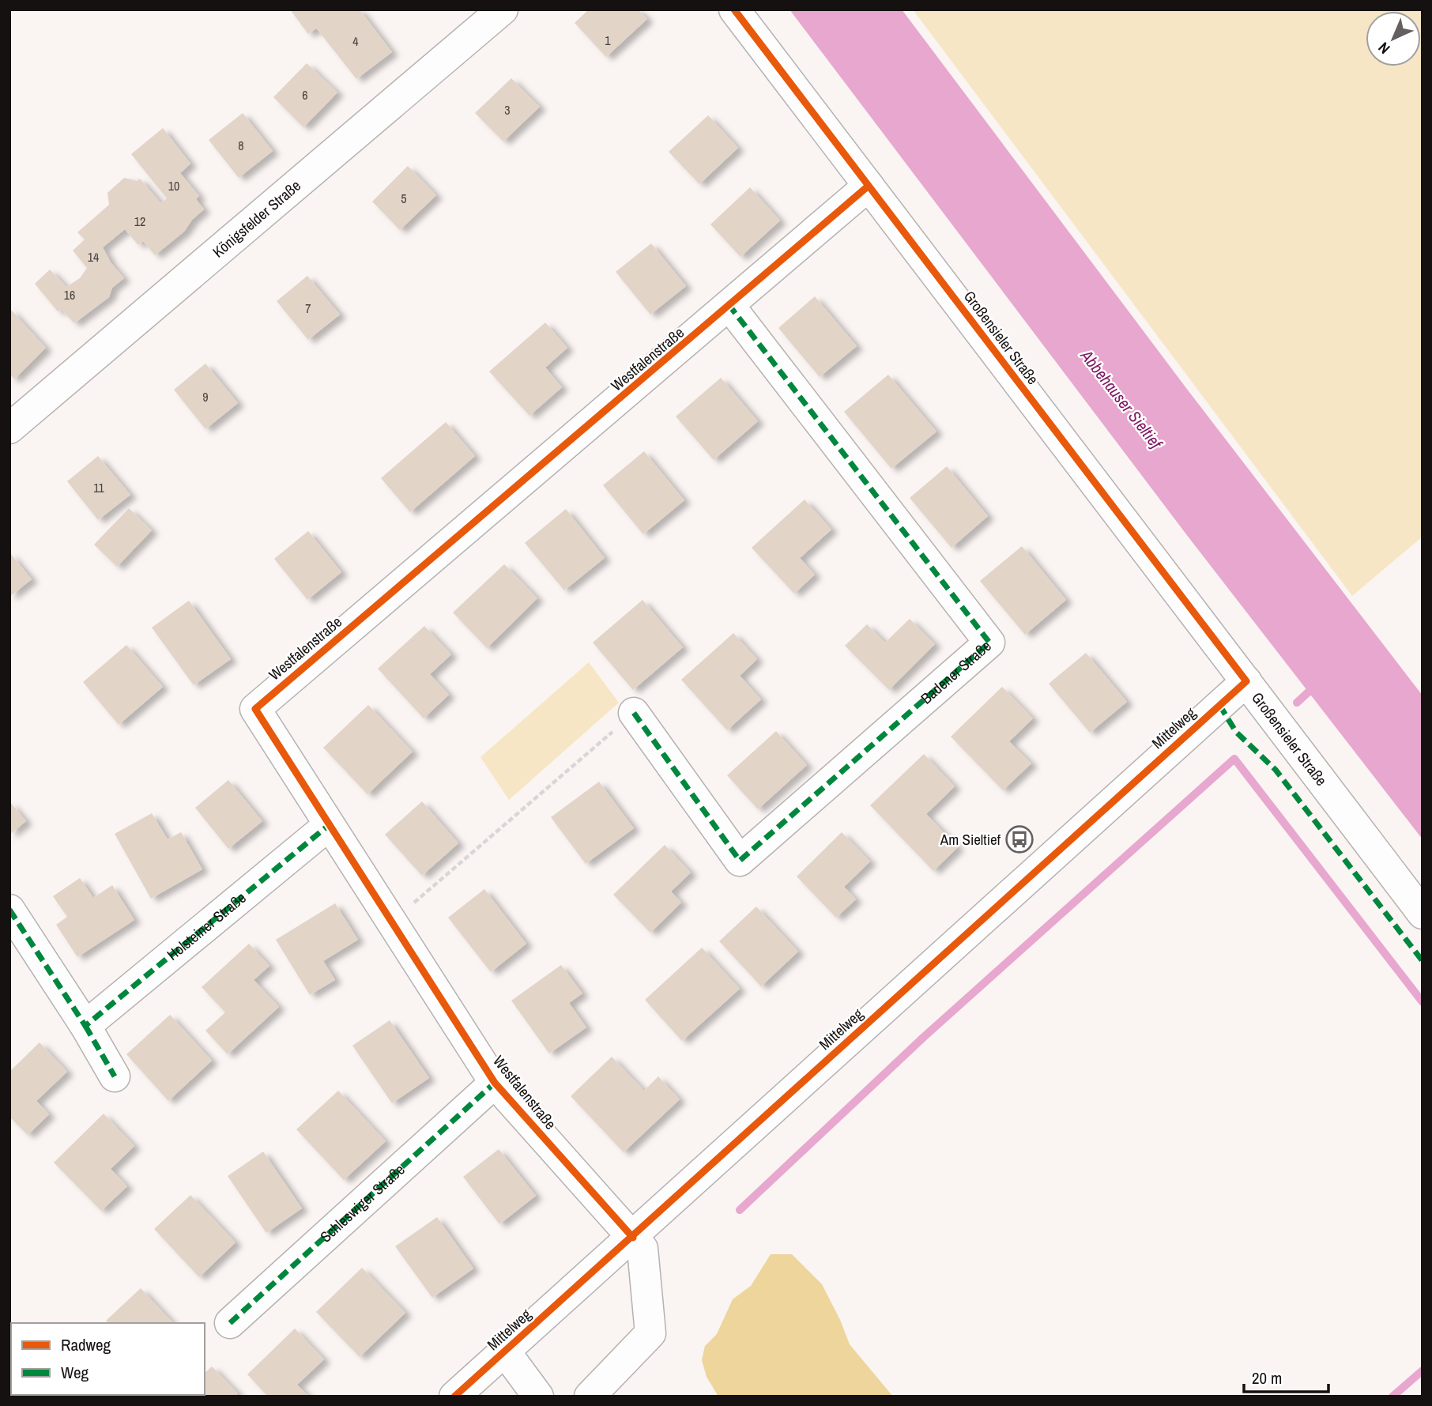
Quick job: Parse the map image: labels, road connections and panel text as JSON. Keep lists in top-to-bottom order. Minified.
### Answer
{"streets":{"street":["Königsfelder Straße","Großensieler Straße","Westfalenstraße","Badener Straße","Mittelweg","Holsteiner Straße","Schleswiger Straße"]},"crossings":[["Großensieler Straße","Westfalenstraße"],["Großensieler Straße","Mittelweg"],["Westfalenstraße","Badener Straße"],["Westfalenstraße","Mittelweg"],["Westfalenstraße","Holsteiner Straße"],["Westfalenstraße","Schleswiger Straße"]],"water":["Abbehauser Sieltief"],"places":{"bus stop":["Am Sieltief"]},"house_numbers":["1","4","6","3","8","10","5","12","14","16","7","9","11"],"legend":["Radweg","Weg"],"scale_bar":"20 m","north":"bottom left"}
